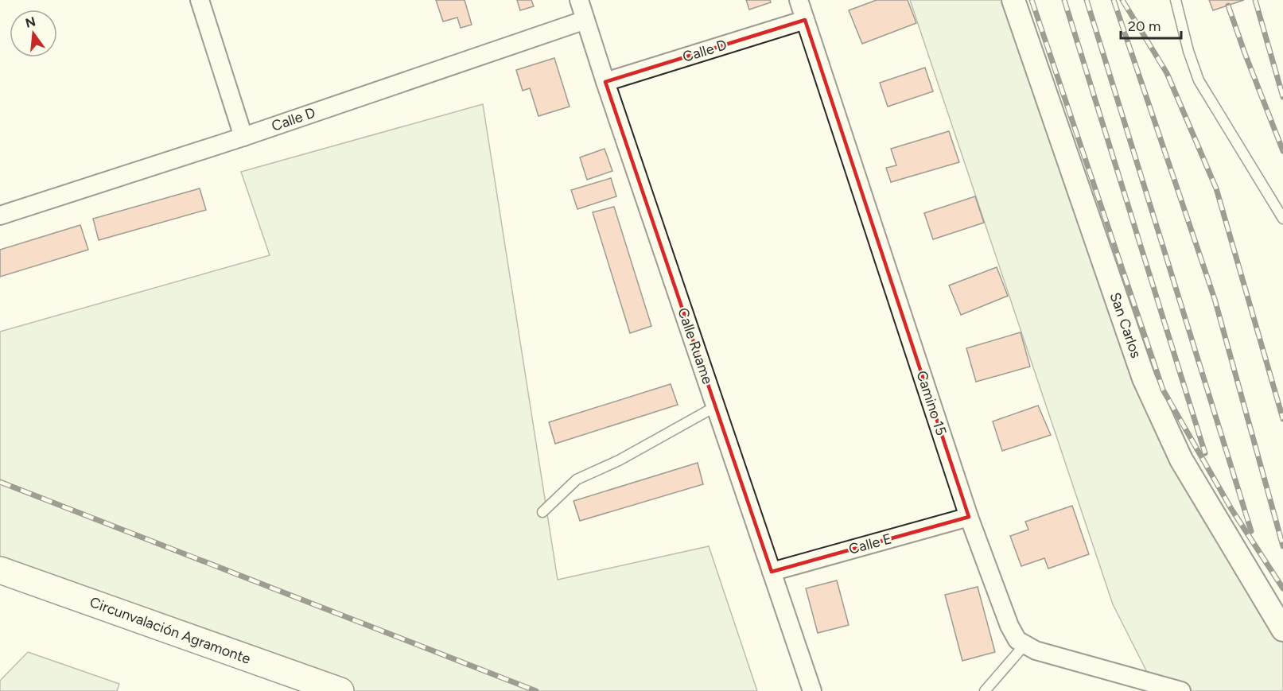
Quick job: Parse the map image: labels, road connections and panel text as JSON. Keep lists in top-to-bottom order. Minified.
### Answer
{"streets":{"main road":["Circunvalación Agramonte"],"street":["Calle D","San Carlos","Calle Ruame","Camino 15","Calle E"]},"crossings":[["Calle D","Calle Ruame"],["Calle D","Camino 15"],["Calle Ruame","Calle E"],["Camino 15","Calle E"]],"scale_bar":"20 m","north":"top"}
